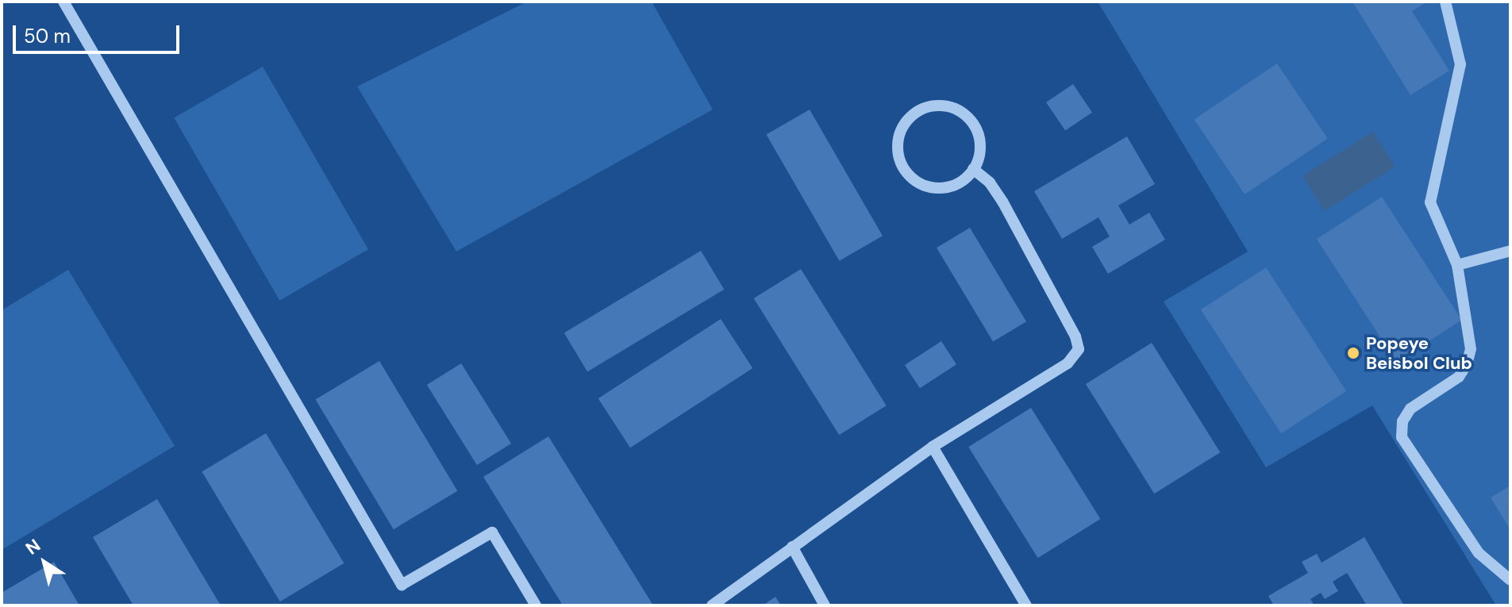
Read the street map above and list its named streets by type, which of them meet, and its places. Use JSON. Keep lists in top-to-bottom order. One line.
{"places":["Popeye Beisbol Club"],"scale_bar":"50 m","north":"top left"}
